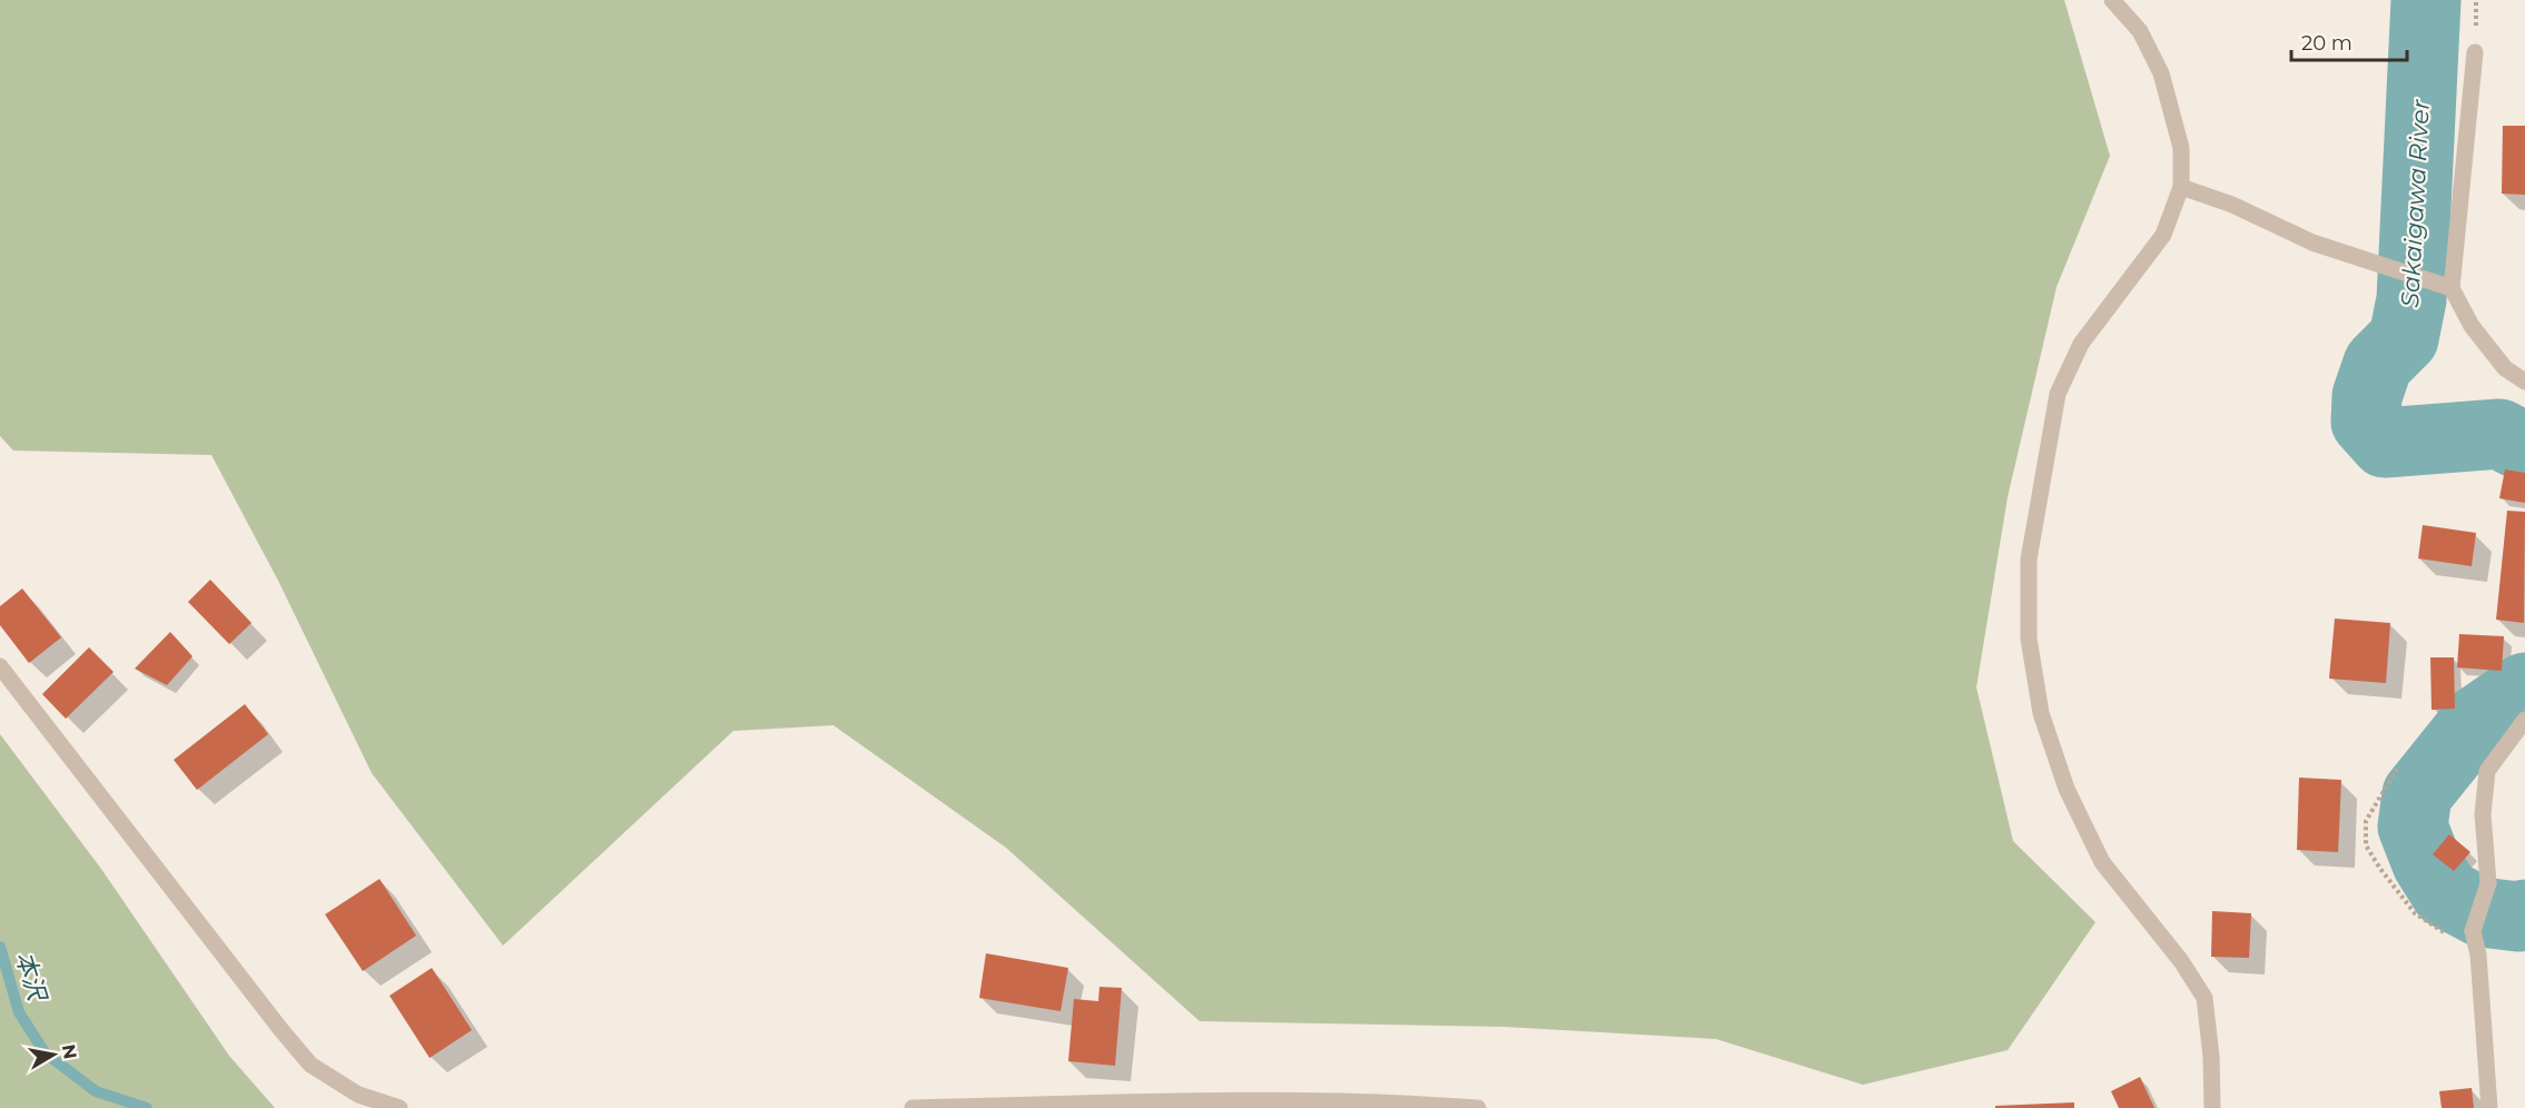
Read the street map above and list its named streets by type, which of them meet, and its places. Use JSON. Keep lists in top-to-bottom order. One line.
{"water":["Sakaigawa River","本沢"],"scale_bar":"20 m","north":"right"}
